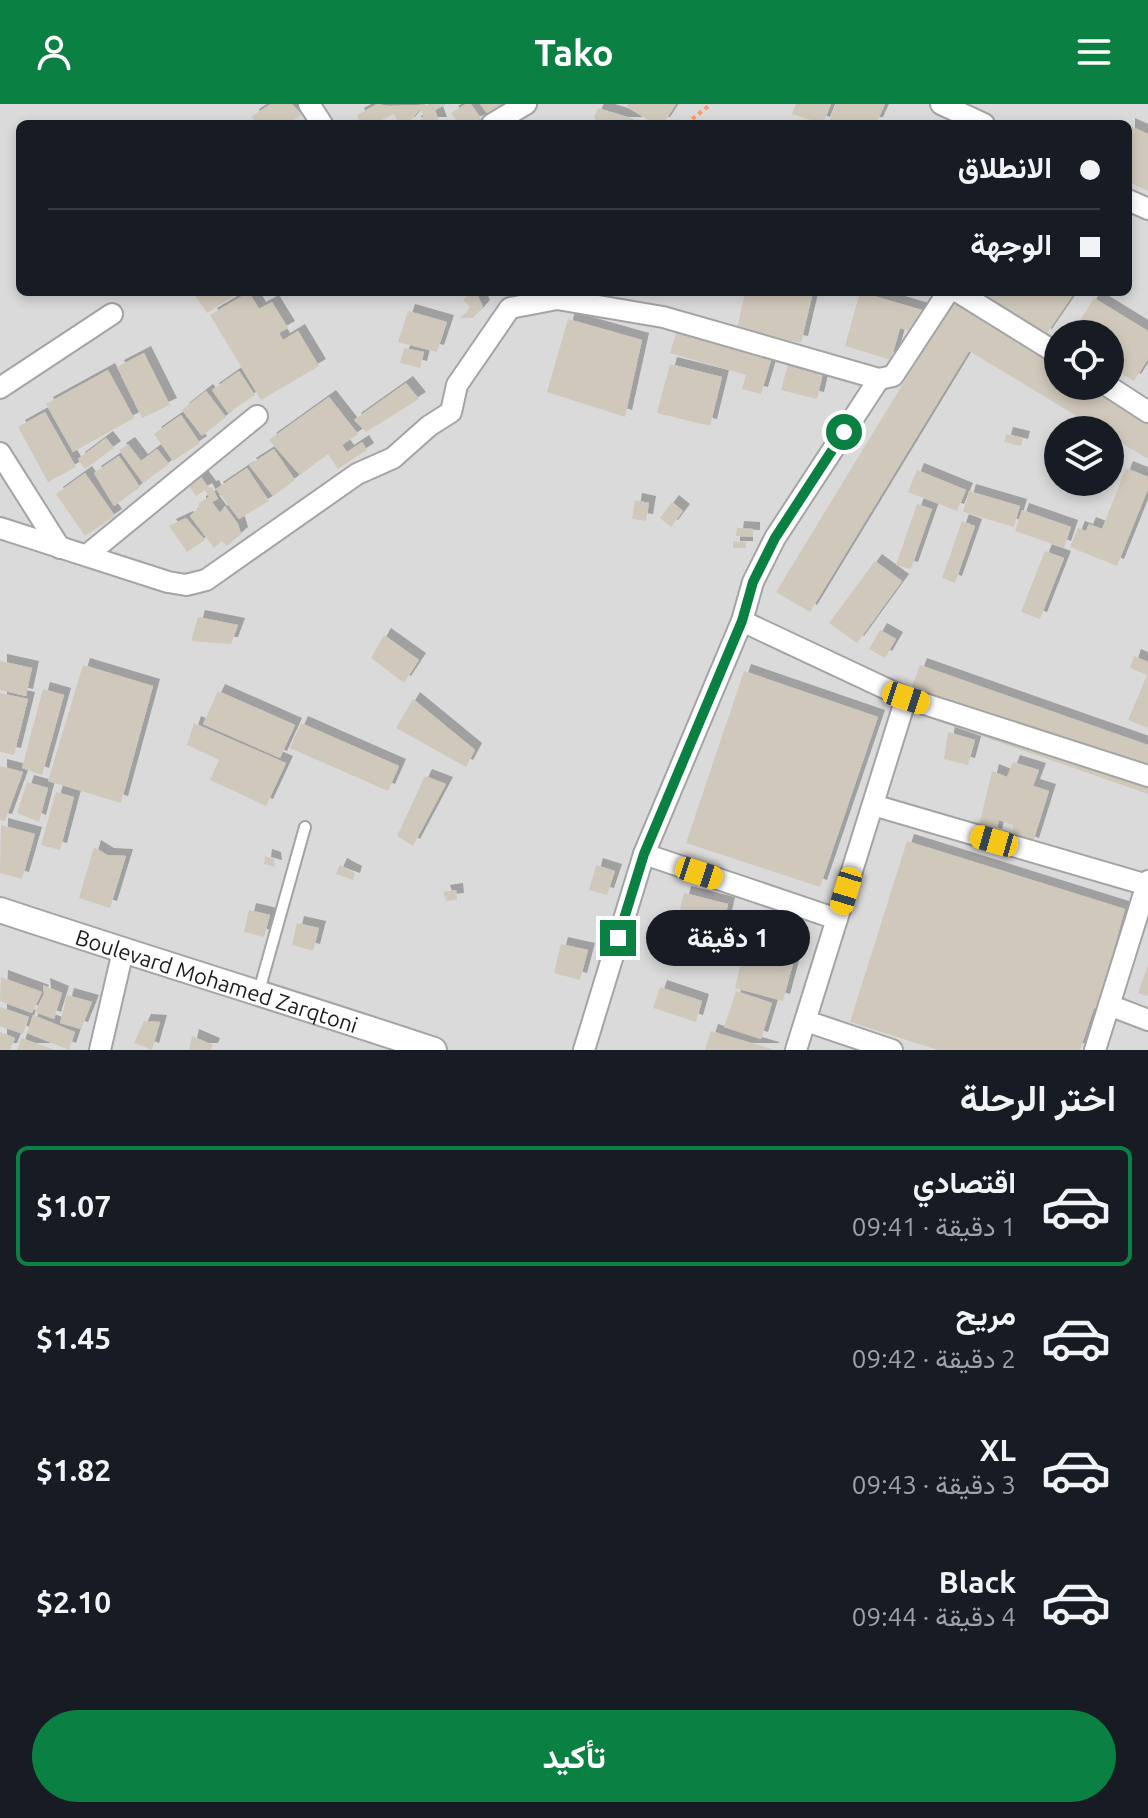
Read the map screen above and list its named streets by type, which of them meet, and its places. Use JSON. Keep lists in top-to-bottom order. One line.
{"streets":{"street":["Boulevard Mohamed Zarqtoni"]},"page":{"header":"Tako","banner":["الانطلاق","الوجهة"],"bubble":"1 دقيقة","heading":"اختر الرحلة","list":[{"name":"اقتصادي","note":"1 دقيقة · 09:41","value":"$1.07"},{"name":"مريح","note":"2 دقيقة · 09:42","value":"$1.45"},{"name":"XL","note":"3 دقيقة · 09:43","value":"$1.82"},{"name":"Black","note":"4 دقيقة · 09:44","value":"$2.10"}],"buttons":"تأكيد"}}
